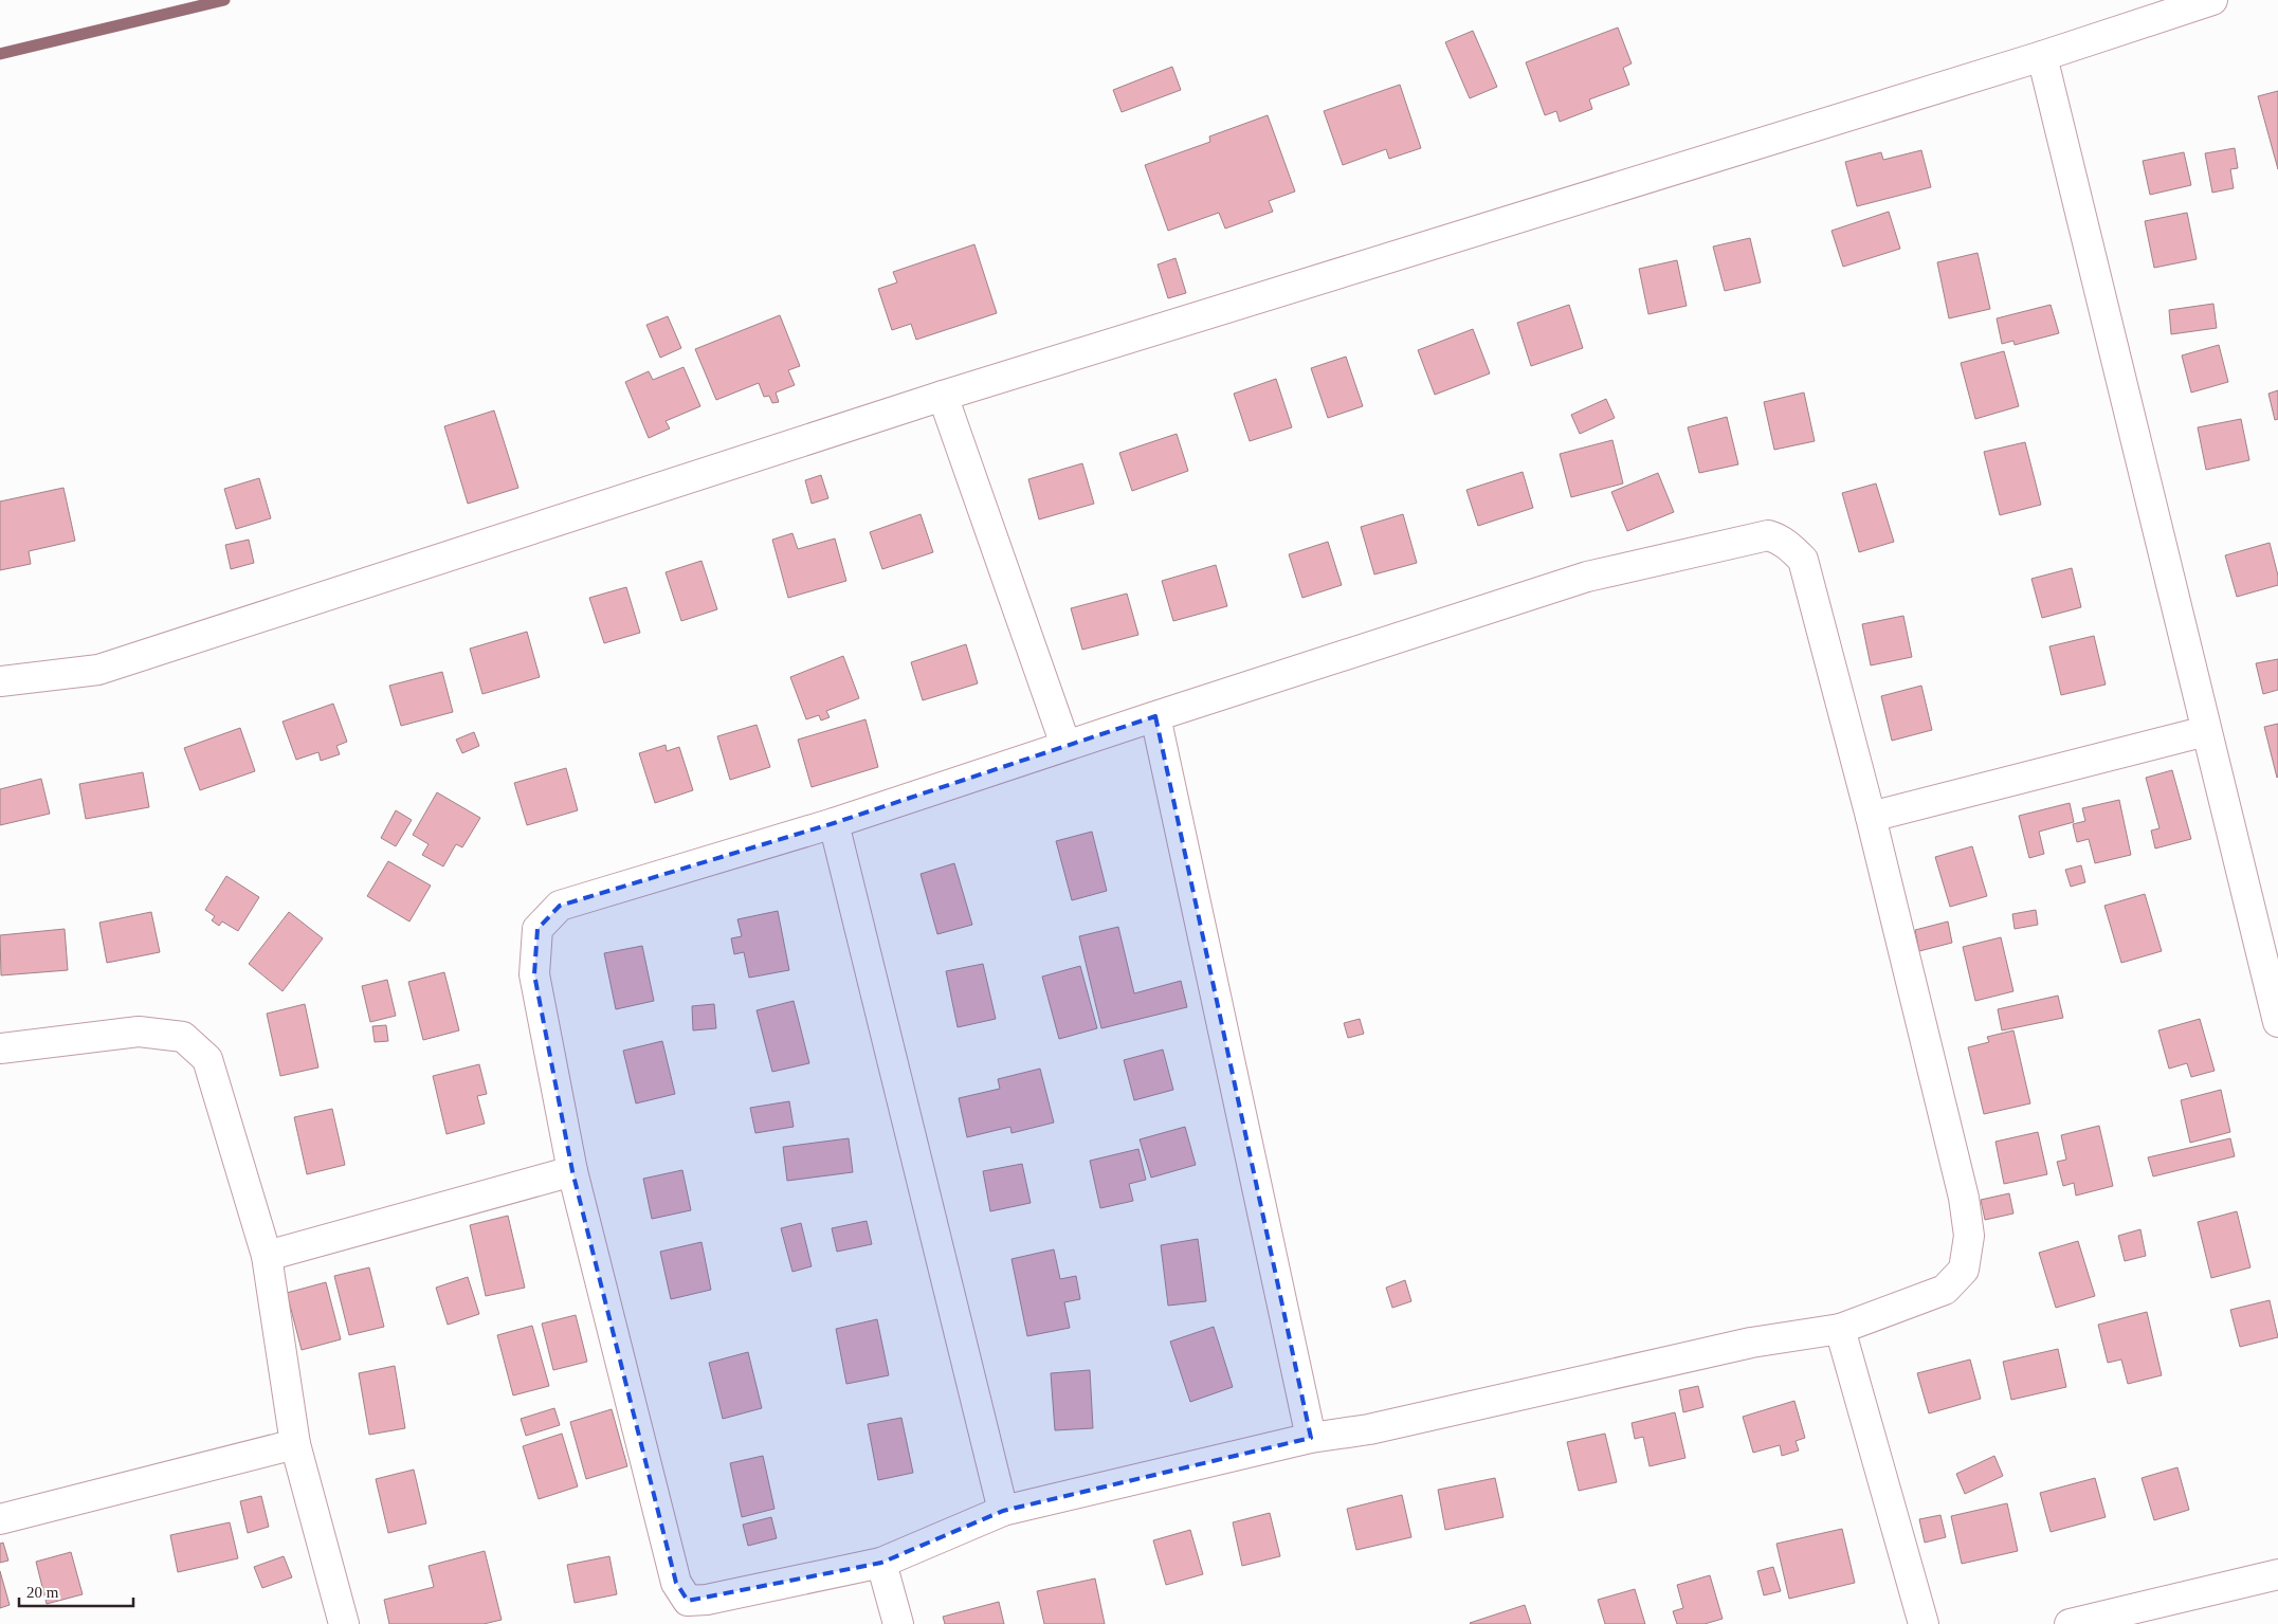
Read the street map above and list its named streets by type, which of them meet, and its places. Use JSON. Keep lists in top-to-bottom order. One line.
{"scale_bar":"20 m"}
